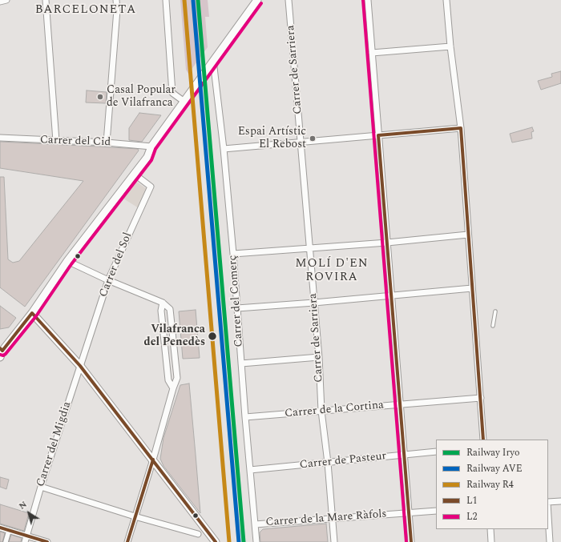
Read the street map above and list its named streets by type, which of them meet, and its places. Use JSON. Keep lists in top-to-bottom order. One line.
{"streets":{"street":["Carrer de Sarriera","Carrer del Cid","Carrer del Sol","Carrer del Comerç","Carrer de la Cortina","Carrer del Migdia","Carrer de Pasteur","Carrer de la Mare Ràfols"]},"crossings":[["Carrer de Sarriera","Carrer de la Cortina"],["Carrer de Sarriera","Carrer de Pasteur"],["Carrer de Sarriera","Carrer de la Mare Ràfols"],["Carrer del Sol","Carrer del Migdia"],["Carrer del Comerç","Carrer de la Cortina"],["Carrer del Comerç","Carrer de Pasteur"],["Carrer del Comerç","Carrer de la Mare Ràfols"]],"districts":["BARCELONETA","MOLÍ D'EN ROVIRA"],"places":["Casal Popular de Vilafranca","Espai Artístic El Rebost","Vilafranca del Penedès"],"lines":["rail line Iryo","rail line R4","transit line L2","rail line AVE","transit line L1"],"legend":["Railway Iryo","Railway AVE","Railway R4","L1","L2"],"north":"top left"}
